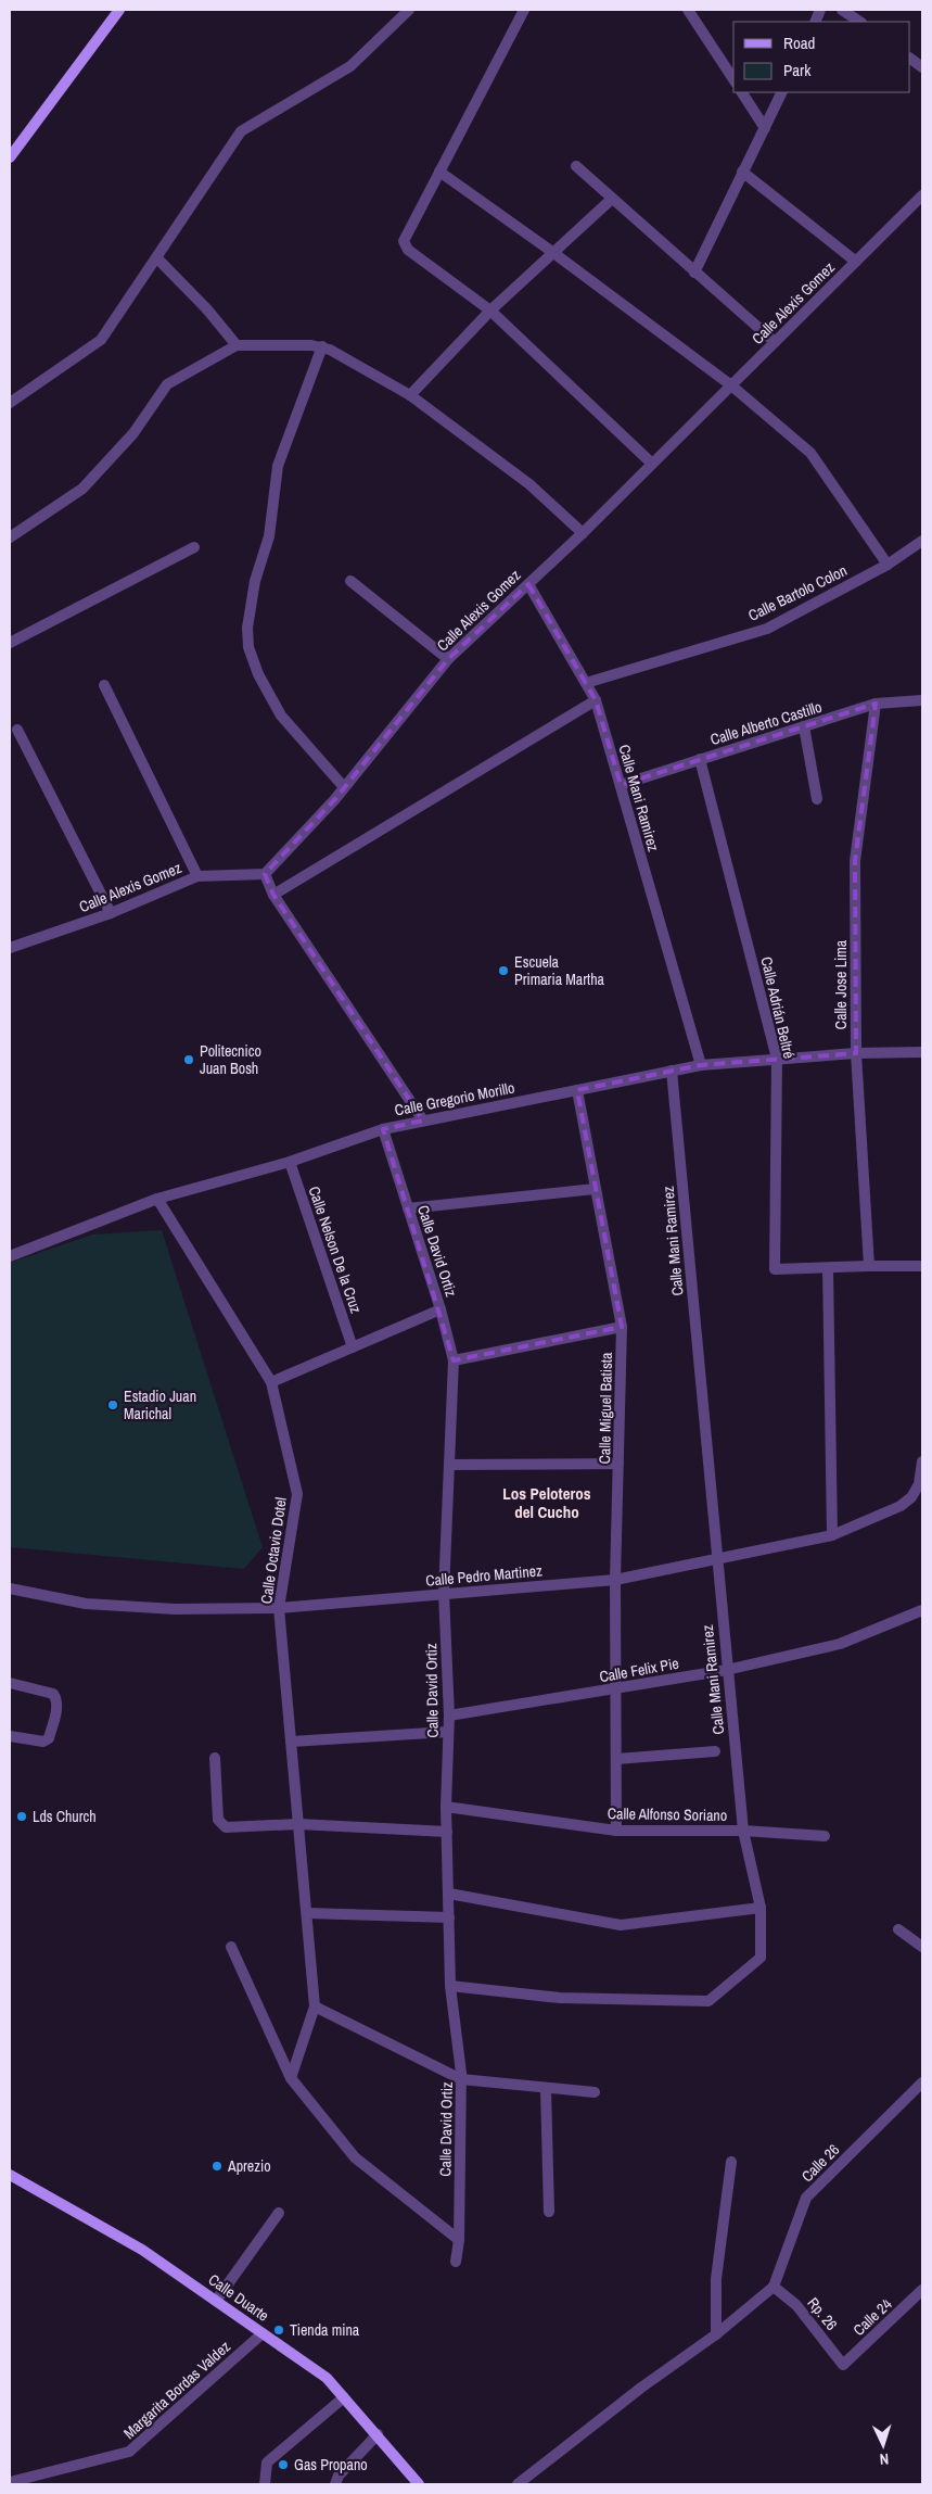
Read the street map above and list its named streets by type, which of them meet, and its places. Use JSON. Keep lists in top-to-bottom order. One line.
{"streets":{"street":["Calle Alexis Gomez","Calle Bartolo Colon","Calle Alberto Castillo","Calle Mani Ramirez","Calle Jose Lima","Calle Adrián Beltré","Calle Gregorio Morillo","Calle Nelson De la Cruz","Calle David Ortiz","Calle Miguel Batista","Calle Octavio Dotel","Calle Pedro Martinez","Calle Felix Pie","Calle Alfonso Soriano","Calle 26","Calle Duarte","Rp. 26","Calle 24","Margarita Bordas Valdez"]},"crossings":[["Calle Alexis Gomez","Calle Mani Ramirez"],["Calle Bartolo Colon","Calle Mani Ramirez"],["Calle Alberto Castillo","Calle Mani Ramirez"],["Calle Alberto Castillo","Calle Jose Lima"],["Calle Alberto Castillo","Calle Adrián Beltré"],["Calle Mani Ramirez","Calle Gregorio Morillo"],["Calle Mani Ramirez","Calle David Ortiz"],["Calle Mani Ramirez","Calle Pedro Martinez"],["Calle Mani Ramirez","Calle Felix Pie"],["Calle Mani Ramirez","Calle Alfonso Soriano"],["Calle Jose Lima","Calle Gregorio Morillo"],["Calle Adrián Beltré","Calle Gregorio Morillo"],["Calle Gregorio Morillo","Calle Nelson De la Cruz"],["Calle Gregorio Morillo","Calle David Ortiz"],["Calle Gregorio Morillo","Calle Miguel Batista"],["Calle Gregorio Morillo","Calle Octavio Dotel"],["Calle David Ortiz","Calle Pedro Martinez"],["Calle David Ortiz","Calle Felix Pie"],["Calle David Ortiz","Calle Alfonso Soriano"],["Calle Miguel Batista","Calle Pedro Martinez"],["Calle Miguel Batista","Calle Felix Pie"],["Calle Miguel Batista","Calle Alfonso Soriano"],["Calle Octavio Dotel","Calle Pedro Martinez"],["Calle 26","Rp. 26"],["Calle Duarte","Margarita Bordas Valdez"],["Rp. 26","Calle 24"]],"districts":["Los Peloteros del Cucho"],"places":["Escuela Primaria Martha","Politecnico Juan Bosh","Estadio Juan Marichal","Lds Church","Aprezio","Tienda mina","Gas Propano"],"legend":["Road","Park"],"north":"bottom"}
